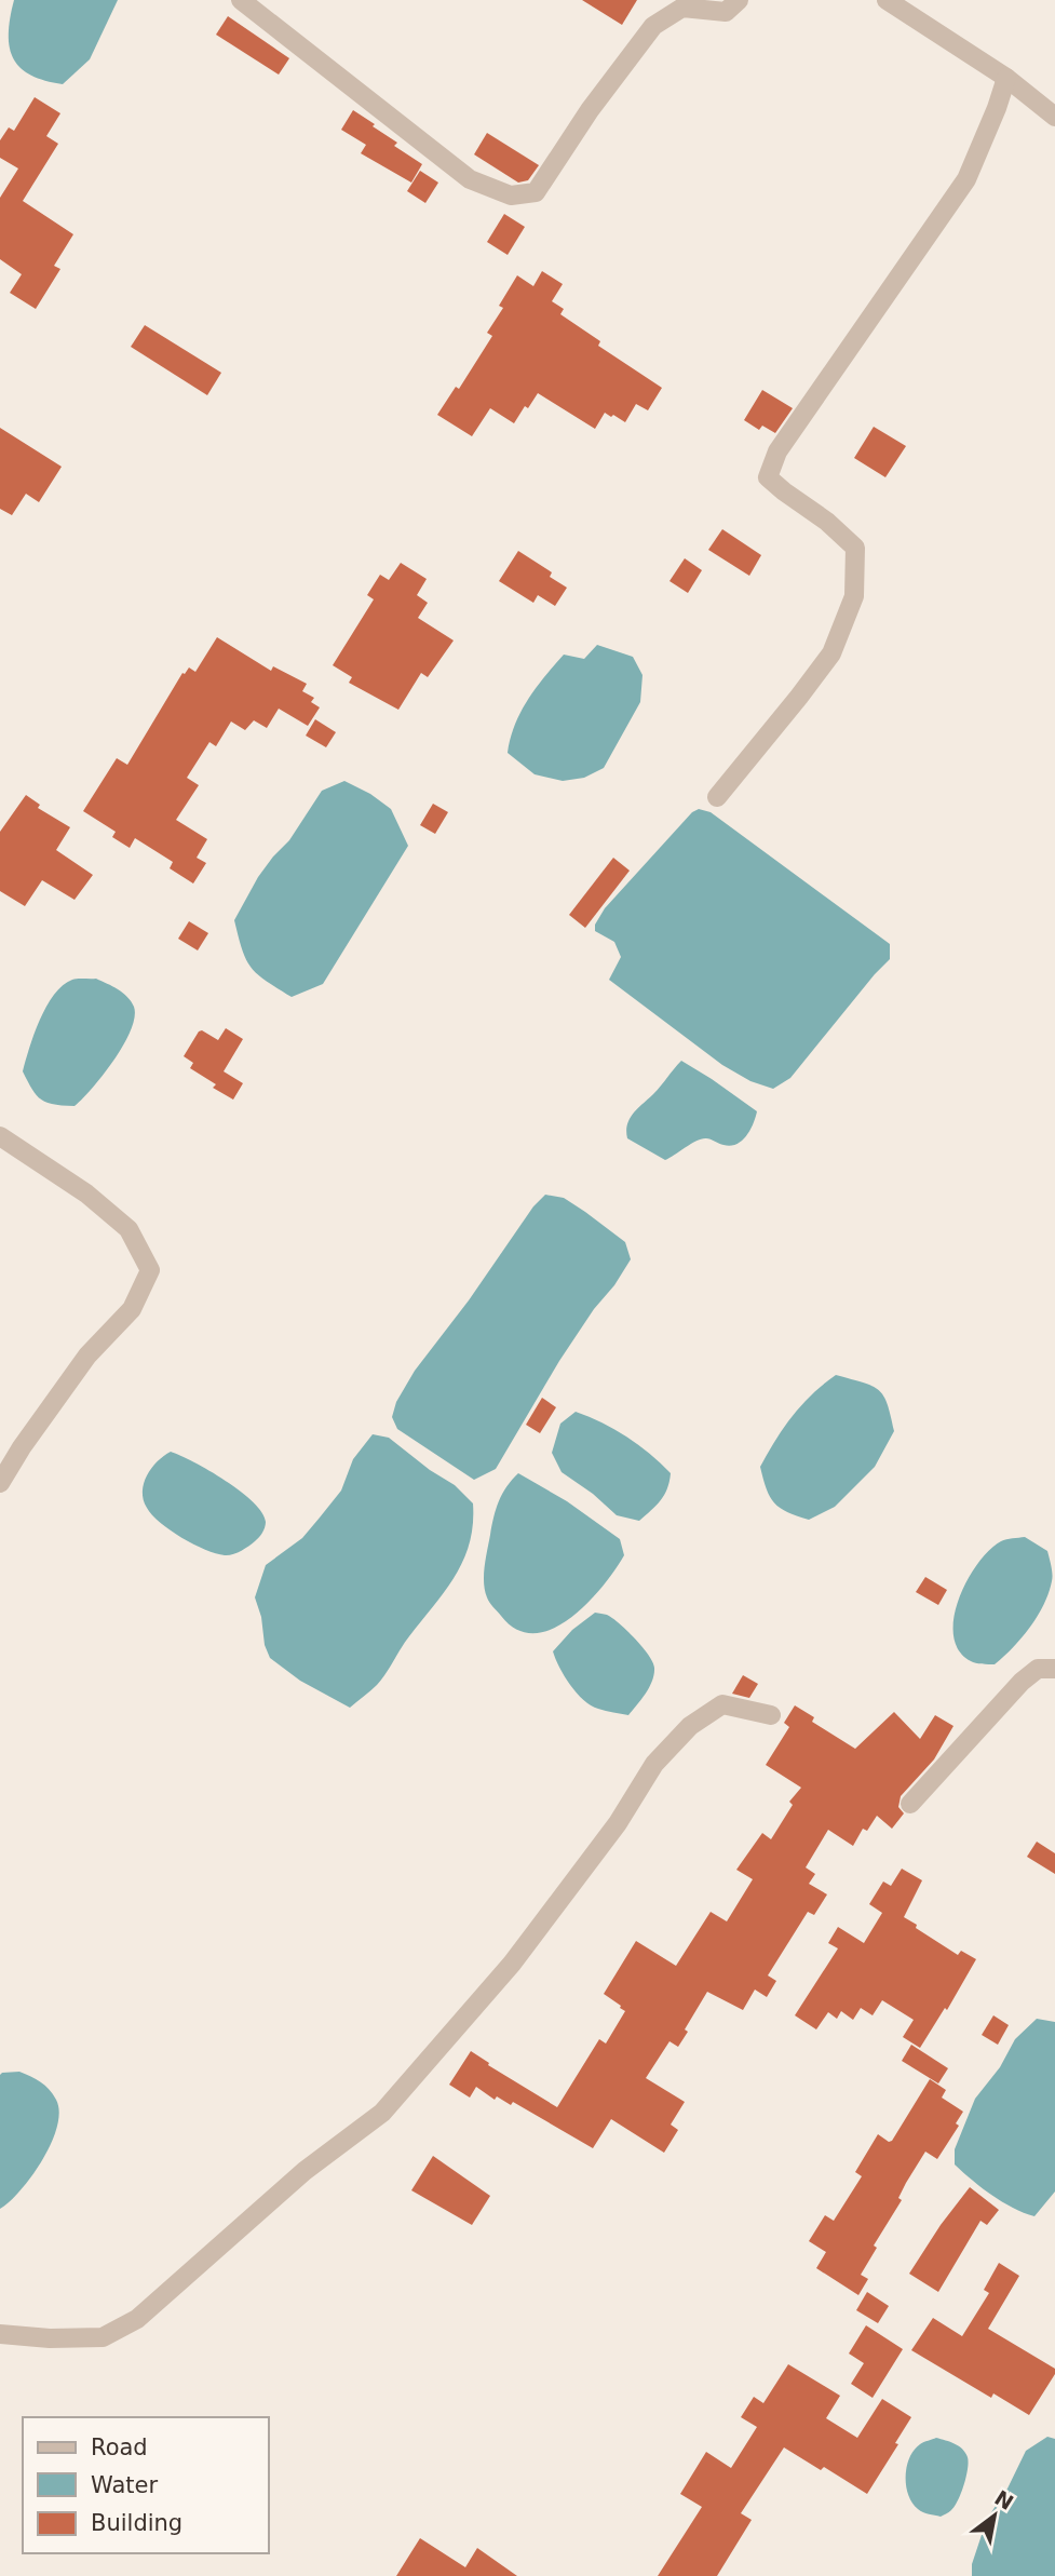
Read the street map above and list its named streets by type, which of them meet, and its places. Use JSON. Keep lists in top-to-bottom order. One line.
{"legend":["Road","Water","Building"],"north":"top right"}
